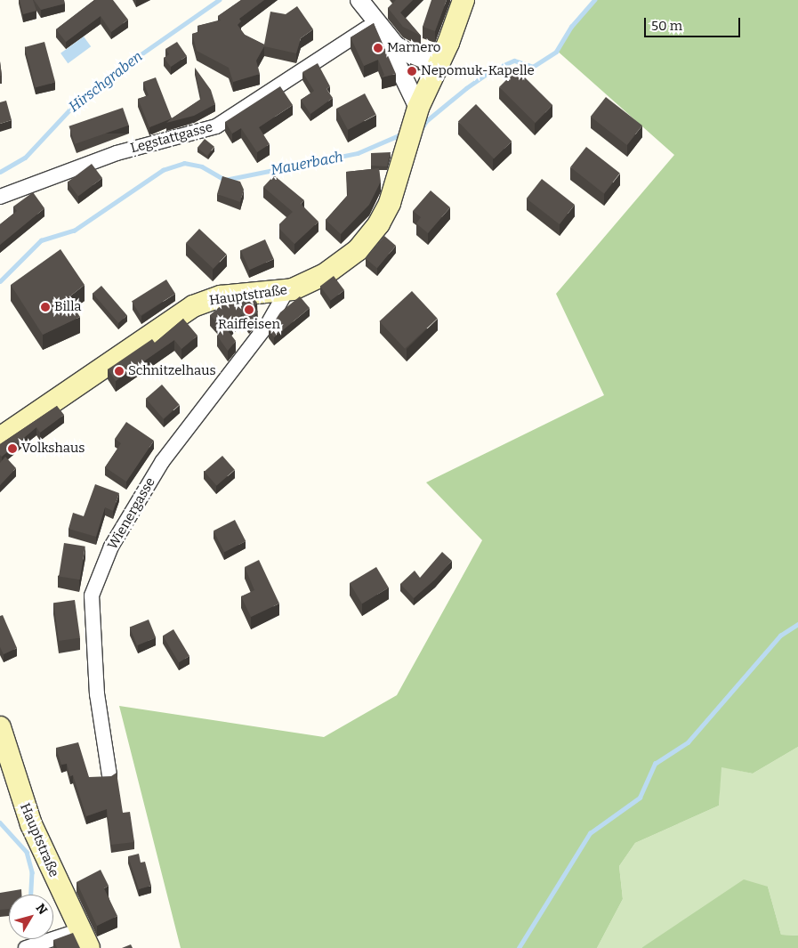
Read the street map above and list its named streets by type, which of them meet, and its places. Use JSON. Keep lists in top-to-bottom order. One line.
{"streets":{"main road":["Hauptstraße"],"street":["Legstattgasse","Wienergasse"]},"crossings":[["Hauptstraße","Wienergasse"]],"water":["Hirschgraben","Mauerbach"],"places":["Marnero","Nepomuk-Kapelle","Billa","Raiffeisen","Schnitzelhaus","Volkshaus"],"scale_bar":"50 m","north":"top right"}
